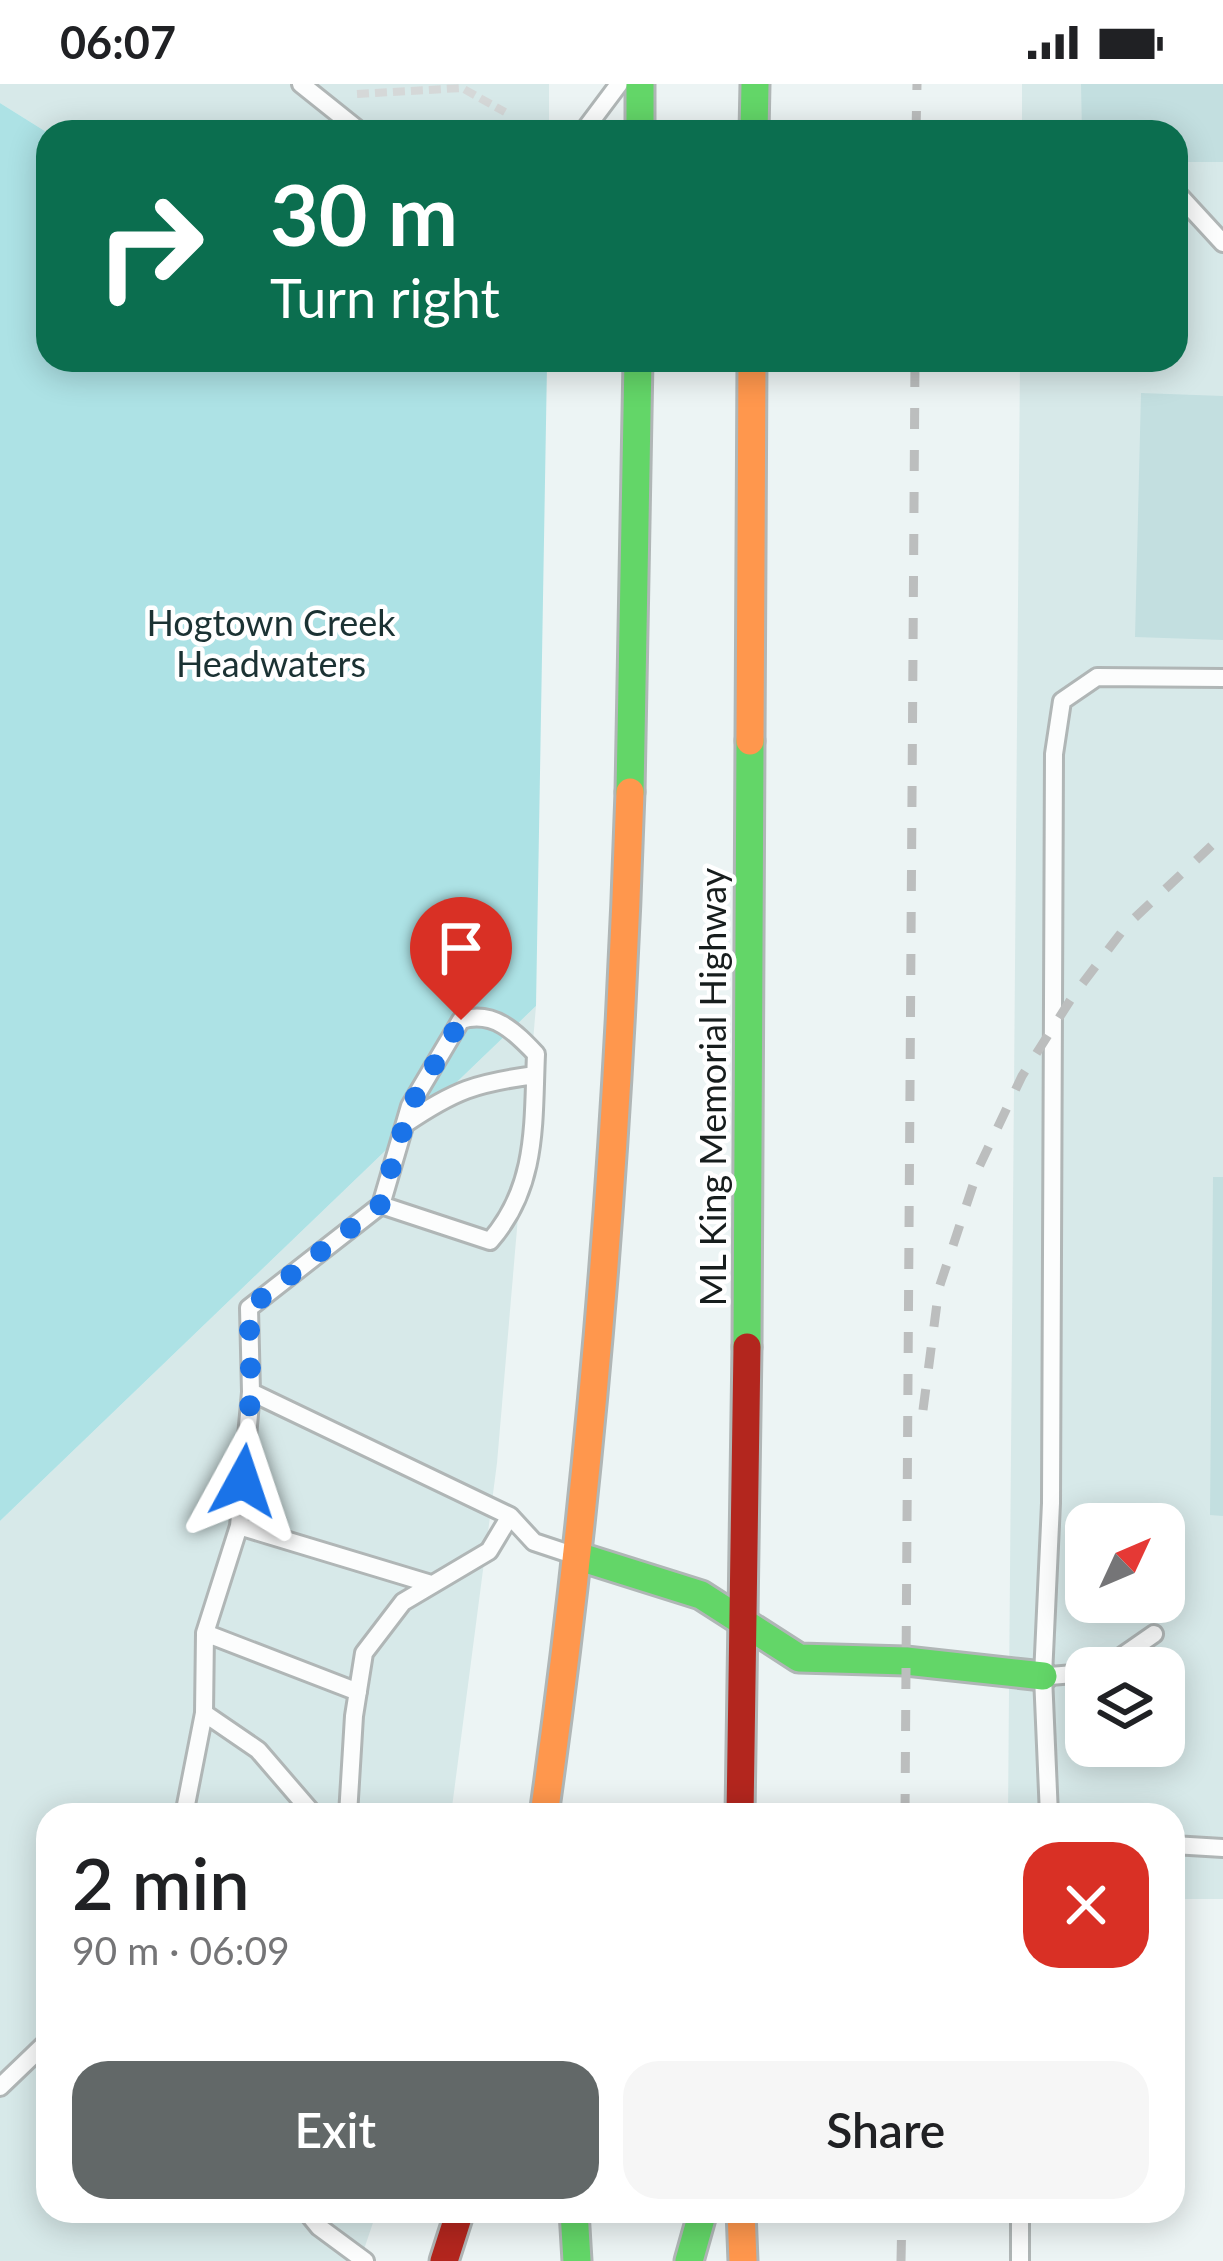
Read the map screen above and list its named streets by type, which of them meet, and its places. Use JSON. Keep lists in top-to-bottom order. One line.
{"streets":{"main road":["ML King Memorial Highway"]},"parks":["Hogtown Creek Headwaters"],"north":"top right","page":{"status":"06:07","turn":["30 m","Turn right"],"heading":["2 min","90 m · 06:09"],"buttons":["Exit","Share"]}}
